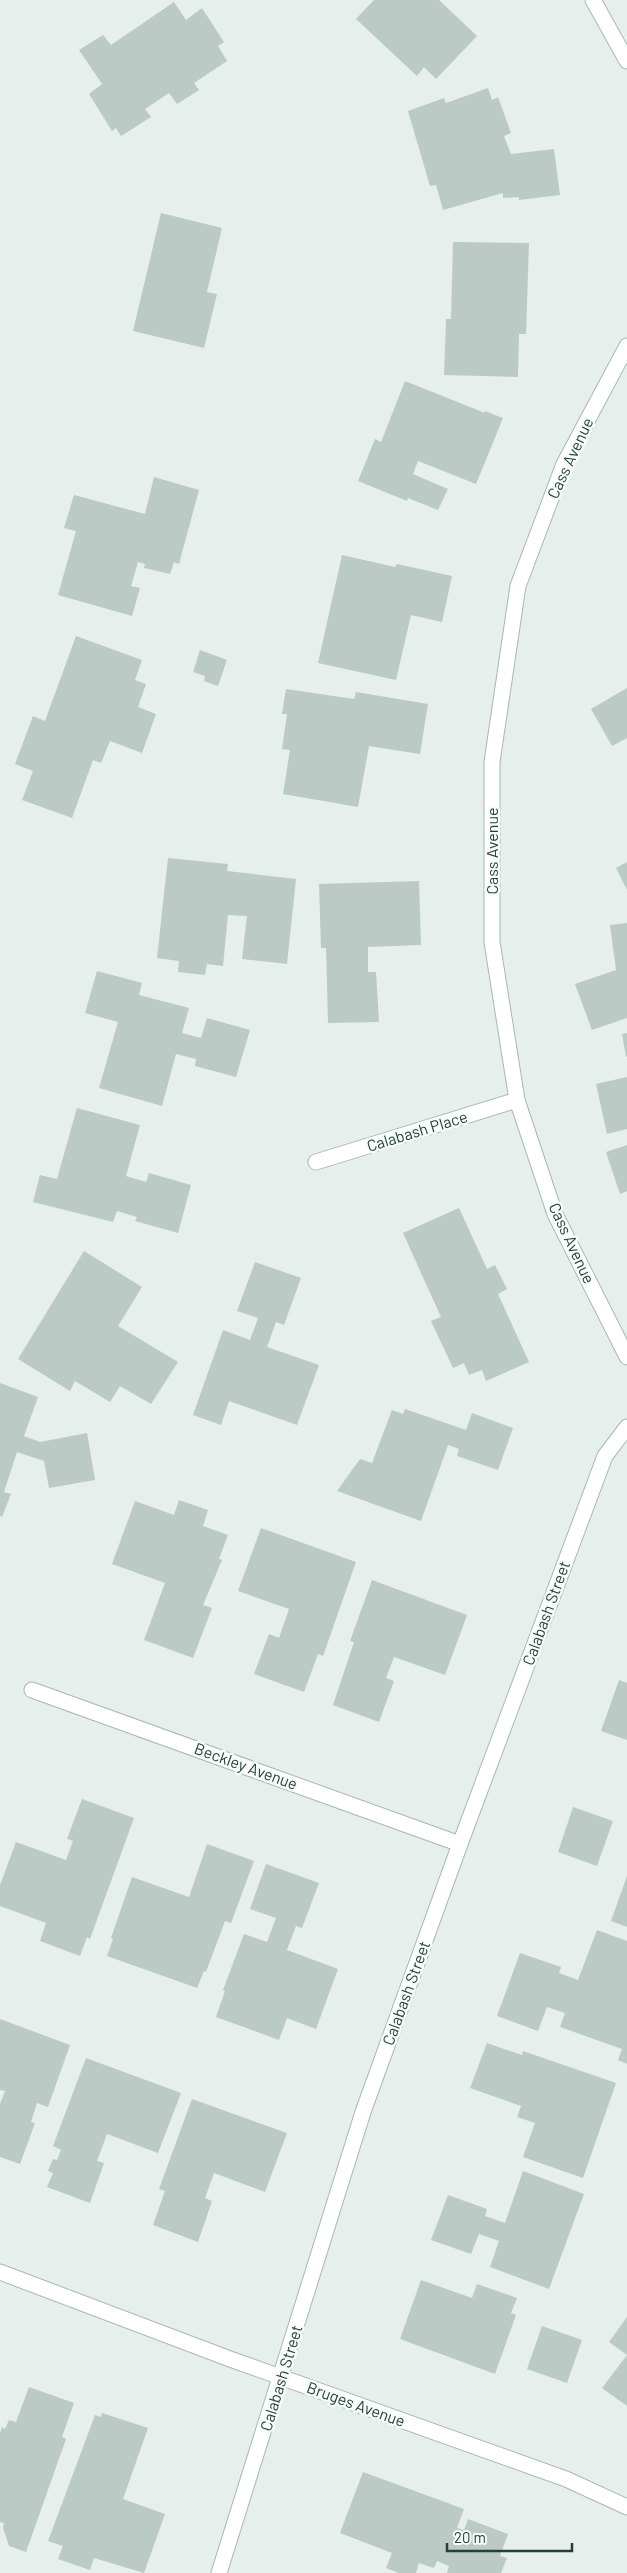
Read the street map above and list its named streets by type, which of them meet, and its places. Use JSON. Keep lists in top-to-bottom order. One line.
{"streets":{"street":["Cass Avenue","Calabash Place","Calabash Street","Beckley Avenue","Bruges Avenue"]},"crossings":[["Cass Avenue","Calabash Place"],["Calabash Street","Beckley Avenue"],["Calabash Street","Bruges Avenue"]],"scale_bar":"20 m"}
